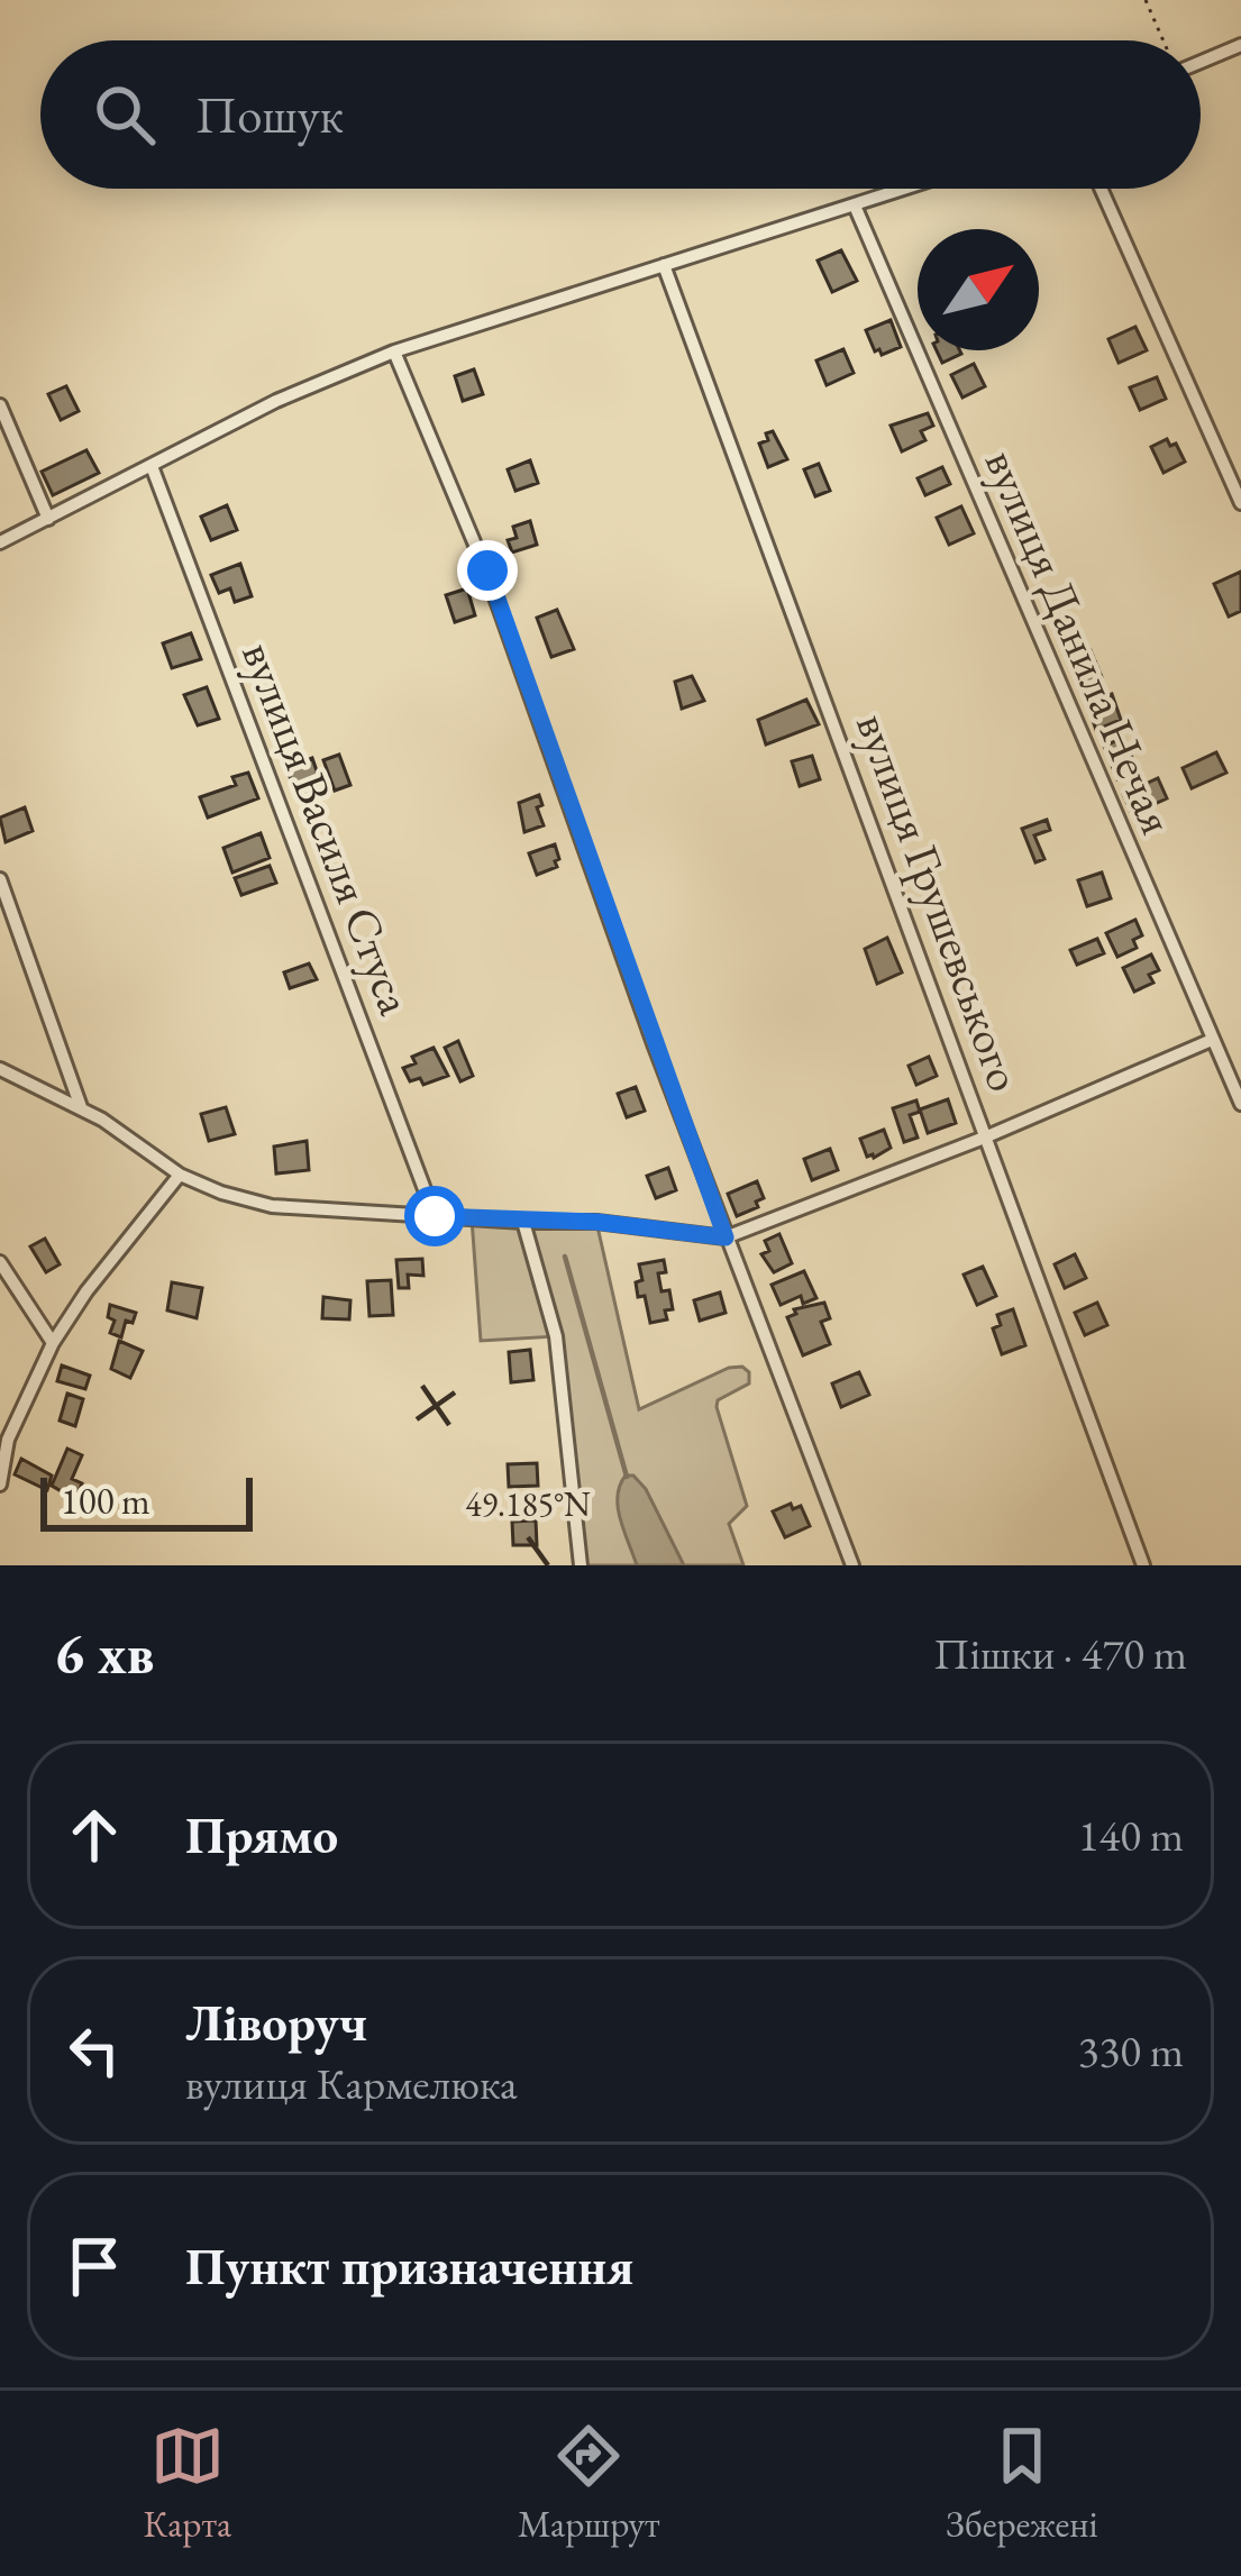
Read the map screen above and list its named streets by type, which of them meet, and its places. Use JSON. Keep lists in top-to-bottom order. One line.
{"streets":{"street":["вулиця Данила Нечая","вулиця Василя Стуса","вулиця Грушевського"]},"scale_bar":"100 m","north":"top right","page":{"search":"Пошук","scale":"100 m","heading":["6 хв","Пішки · 470 m"],"list":[["Прямо","140 m"],["Ліворуч","вулиця Кармелюка","330 m"],"Пункт призначення"],"nav":["Карта","Маршрут","Збережені"]},"coordinates":["49.185°N"]}
